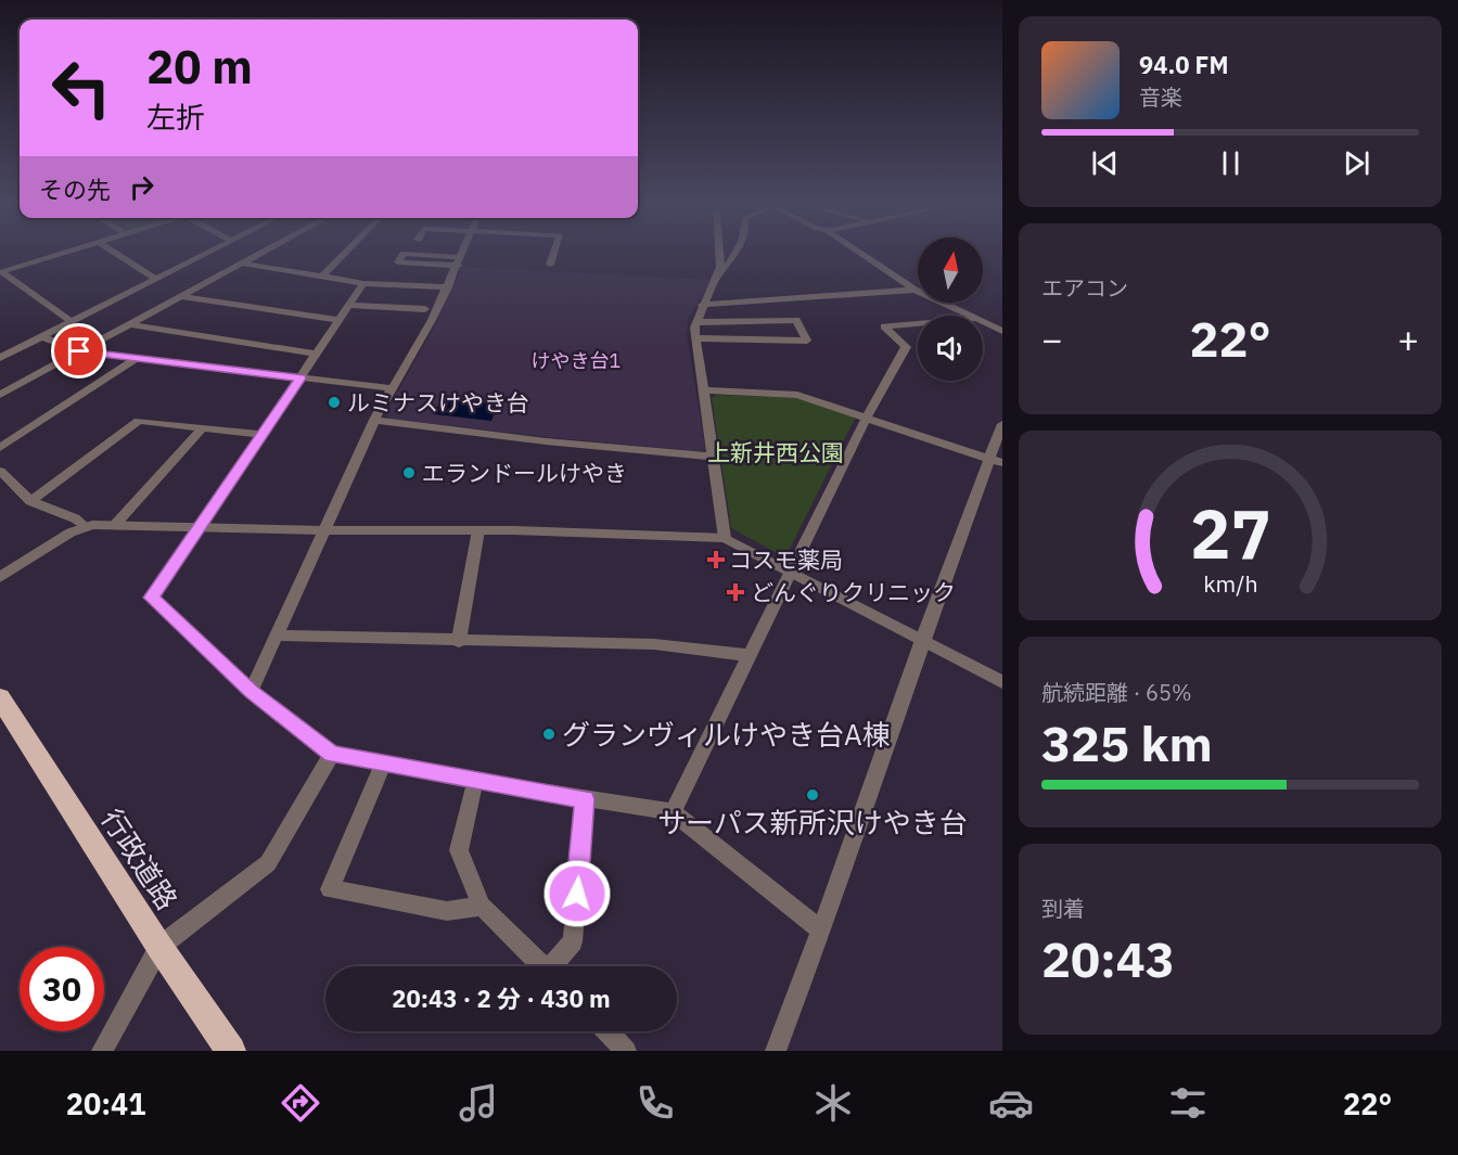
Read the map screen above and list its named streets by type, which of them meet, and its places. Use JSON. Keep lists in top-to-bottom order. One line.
{"streets":{"highway":["行政道路"]},"districts":["けやき台1"],"parks":["上新井西公園"],"places":{"other":["ルミナスけやき台","エランドールけやき","グランヴィルけやき台A棟","サーパス新所沢けやき台"],"health":["コスモ薬局","どんぐりクリニック"]},"north":"top","page":{"turn":["20 m","左折"],"song":["94.0 FM","音楽"],"then":"その先","tile":["エアコン",["航続距離 · 65%","325 km"],["到着","20:43"]],"heat":["−","22°","+"],"limit":"30","trip":"20:43 · 2 分 · 430 m","tabs":["20:41","22°"],"gauge":["27","km/h"]}}
